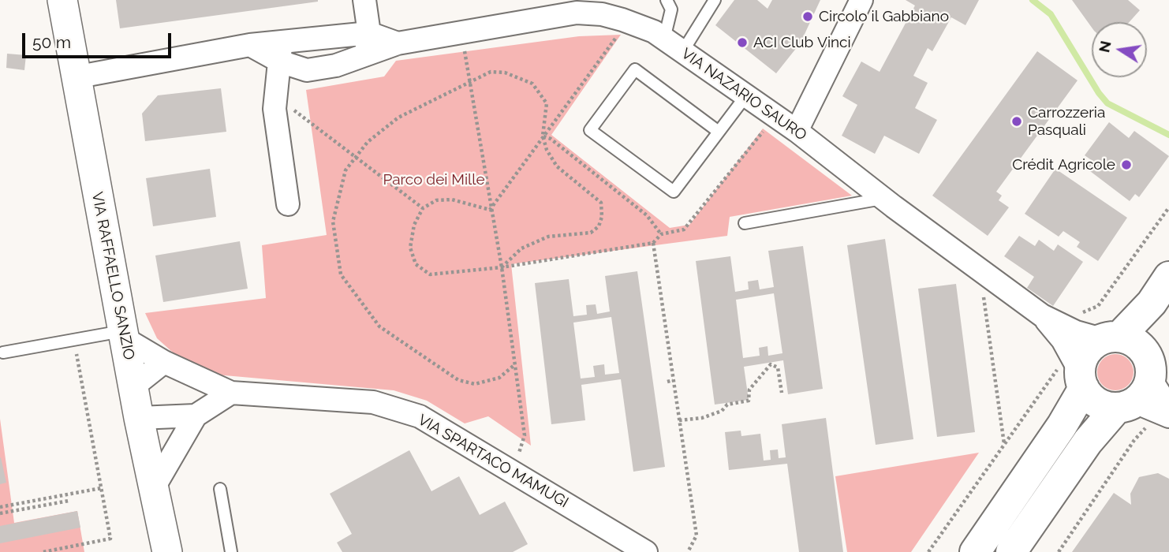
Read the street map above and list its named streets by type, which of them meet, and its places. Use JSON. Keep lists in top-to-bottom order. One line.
{"streets":{"street":["VIA NAZARIO SAURO","VIA RAFFAELLO SANZIO","VIA SPARTACO MAMUGI"]},"crossings":[["VIA NAZARIO SAURO","VIA RAFFAELLO SANZIO"]],"parks":["Parco dei Mille"],"places":["Circolo il Gabbiano","ACI Club Vinci","Carrozzeria Pasquali","Crédit Agricole"],"scale_bar":"50 m","north":"left"}
